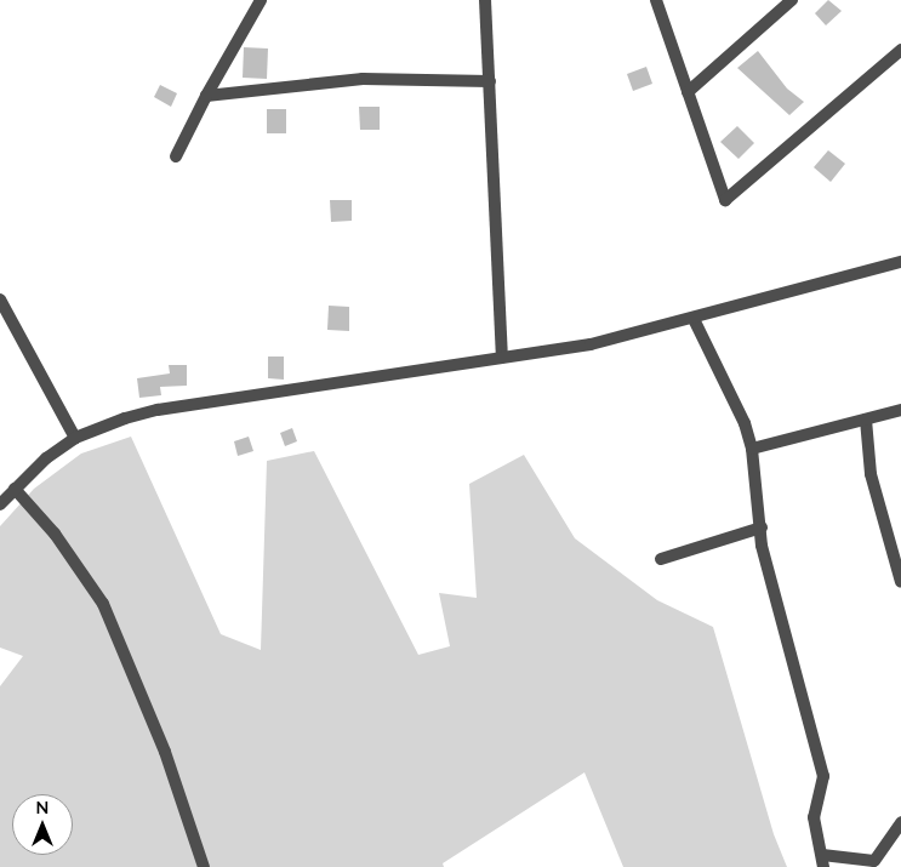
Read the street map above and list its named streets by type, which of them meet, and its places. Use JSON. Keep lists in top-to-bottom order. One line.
{"north":"top"}
